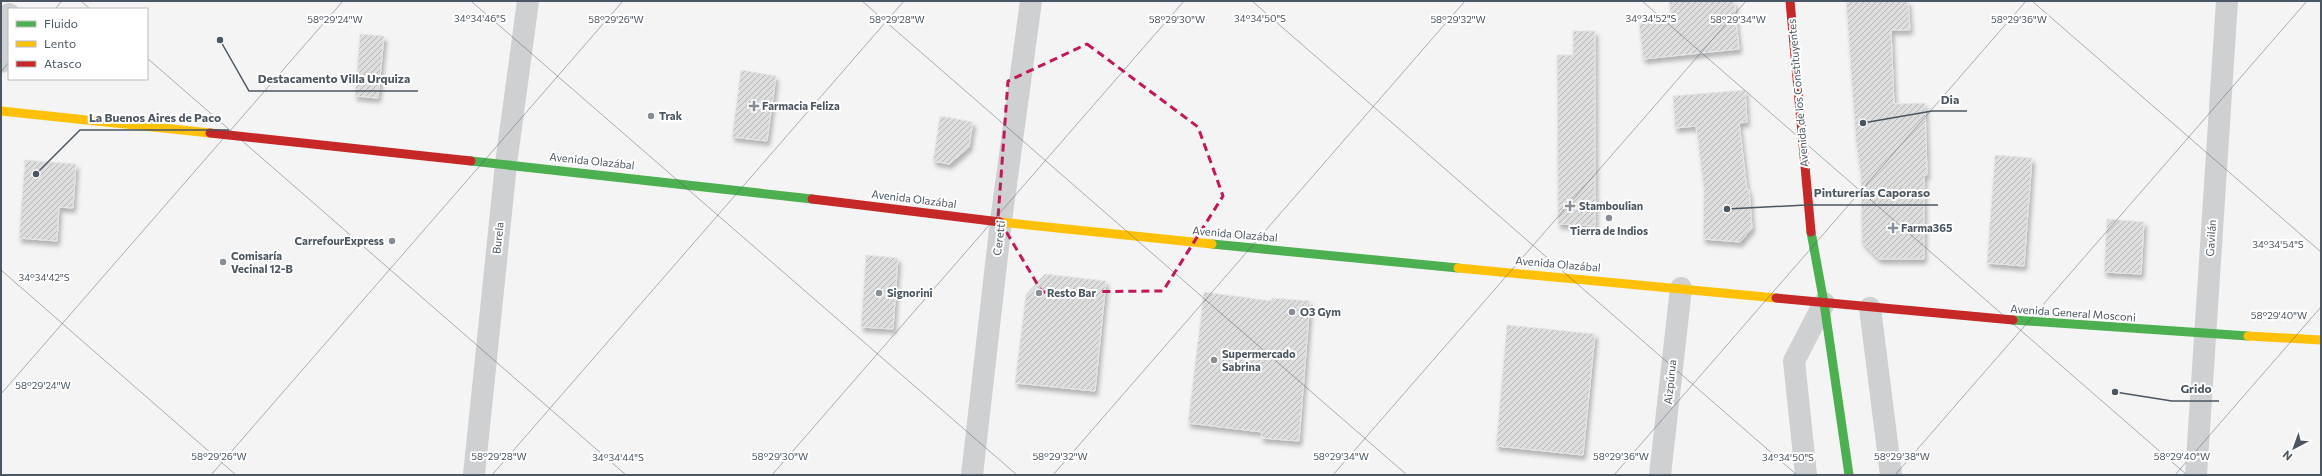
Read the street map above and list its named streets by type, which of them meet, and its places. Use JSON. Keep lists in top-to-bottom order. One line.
{"streets":{"main road":["Avenida de los Constituyentes","Avenida Olazábal","Avenida General Mosconi"],"street":["Burela","Ceretti","Gavilán","Aizpúrua"]},"crossings":[["Avenida de los Constituyentes","Avenida Olazábal"],["Avenida de los Constituyentes","Avenida General Mosconi"],["Avenida Olazábal","Burela"],["Avenida Olazábal","Ceretti"],["Avenida Olazábal","Avenida General Mosconi"],["Avenida Olazábal","Aizpúrua"],["Gavilán","Avenida General Mosconi"]],"places":{"other":["Destacamento Villa Urquiza","Trak","Dia","La Buenos Aires de Paco","Pinturerías Caporaso","Tierra de Indios","CarrefourExpress","Comisaría Vecinal 12-B","Signorini","Resto Bar","O3 Gym","Supermercado Sabrina","Grido"],"health":["Farmacia Feliza","Stamboulian","Farma365"]},"legend":["Fluido","Lento","Atasco"],"north":"bottom left","coordinates":["34°34'50\"S","34°34'46\"S","34°34'52\"S","58°29'24\"W","58°29'26\"W","58°29'28\"W","58°29'30\"W","58°29'32\"W","58°29'34\"W","58°29'36\"W","34°34'54\"S","34°34'42\"S","58°29'40\"W","58°29'38\"W","34°34'44\"S"]}
